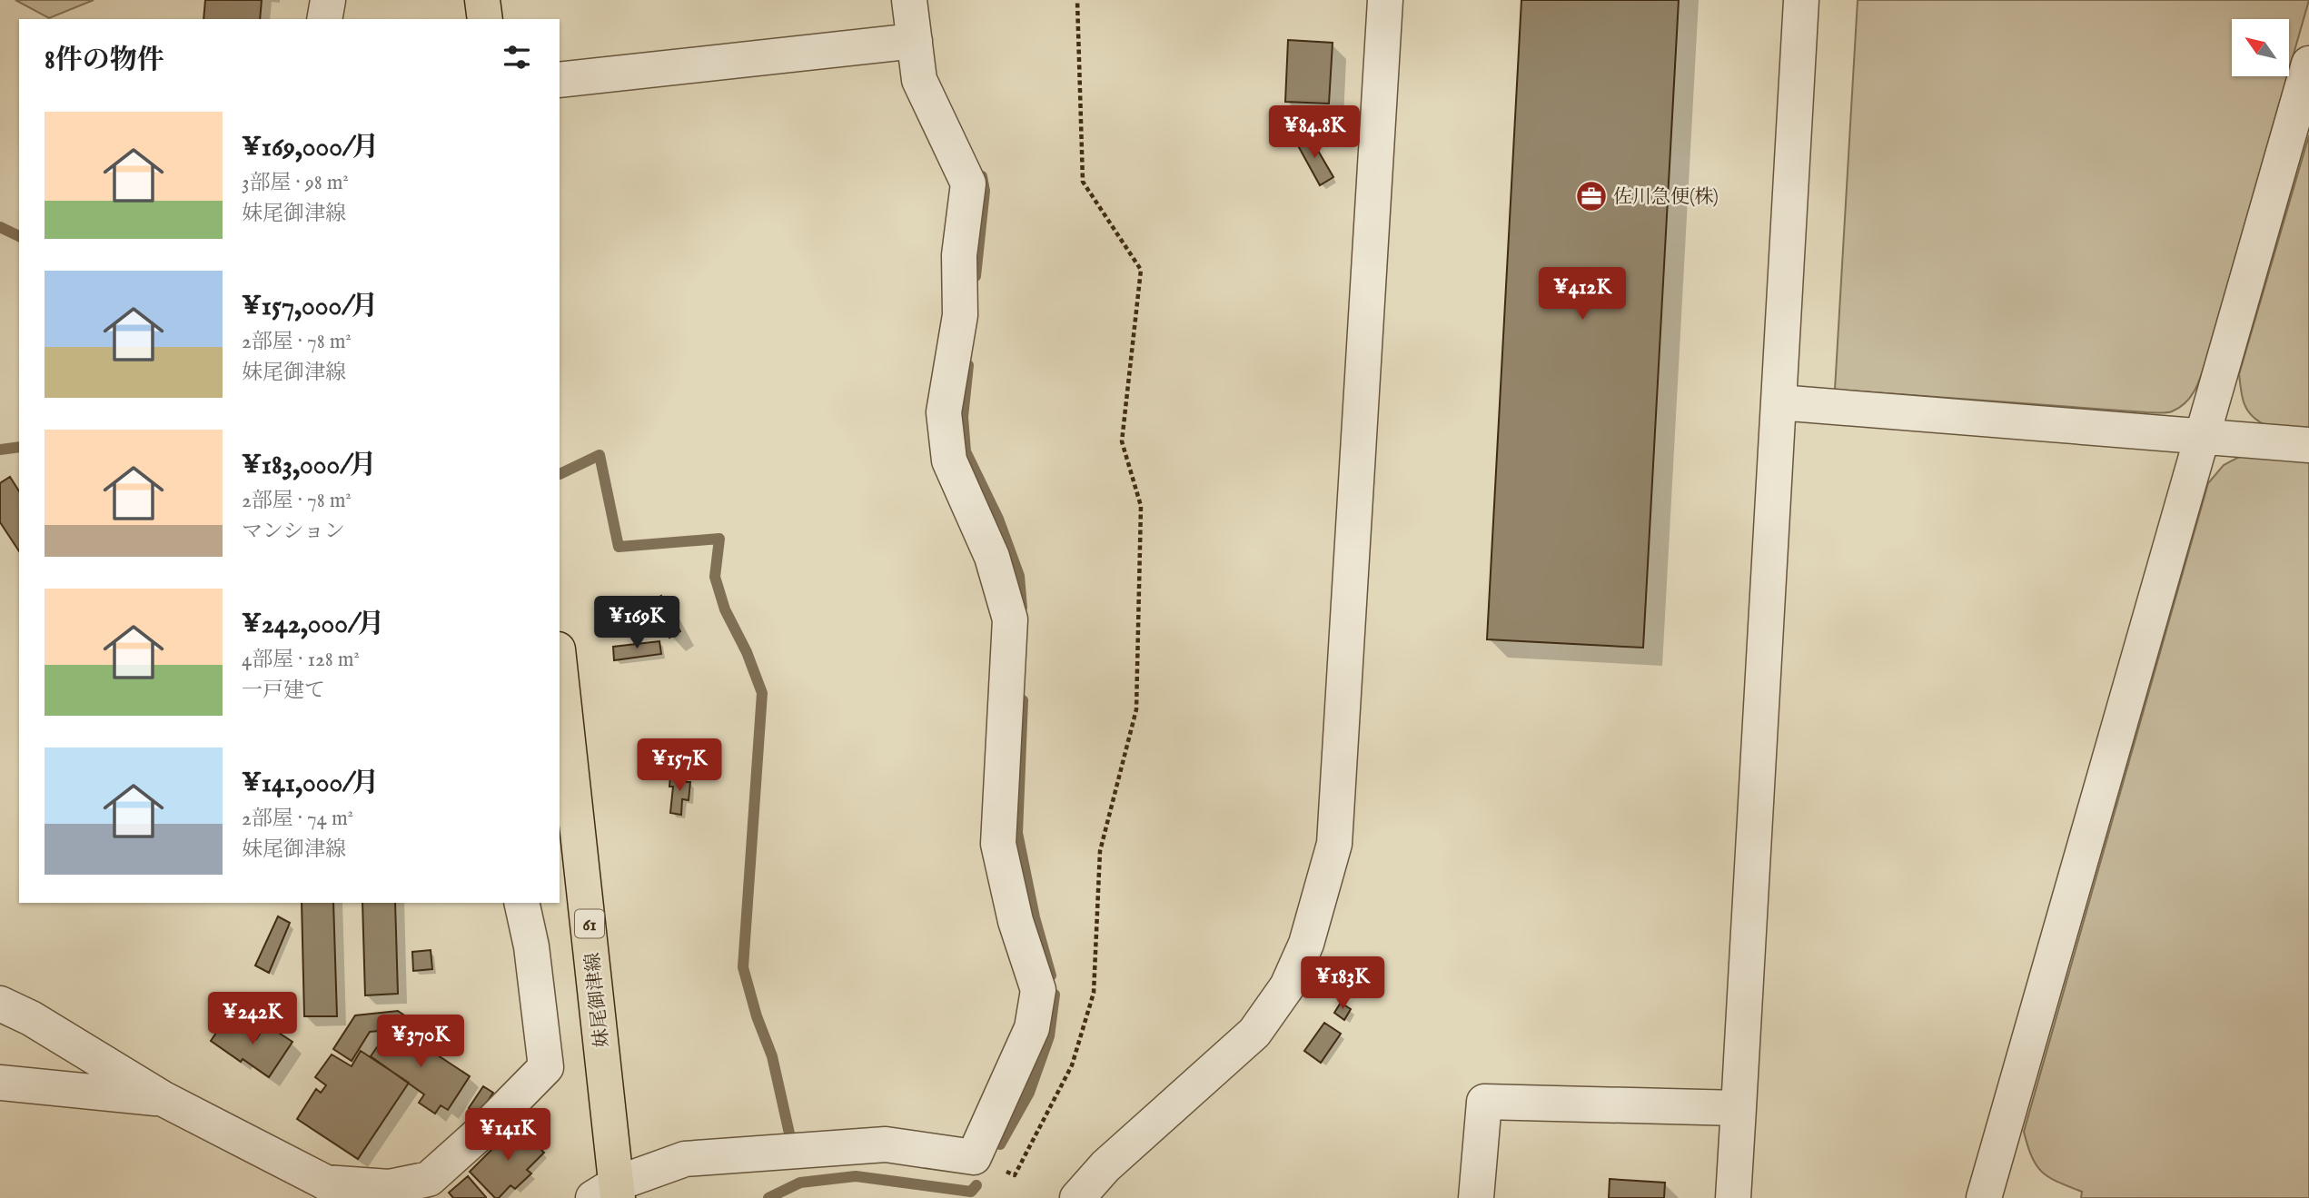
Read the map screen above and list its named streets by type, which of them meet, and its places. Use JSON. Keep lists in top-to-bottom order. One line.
{"streets":{"main road":["61","妹尾御津線"]},"places":{"office":["佐川急便(株)"]},"north":"top left","page":{"heading":"8件の物件","list":[{"name":"¥169,000/月","note":"3部屋 · 98 m² · 妹尾御津線"},{"name":"¥157,000/月","note":"2部屋 · 78 m² · 妹尾御津線"},{"name":"¥183,000/月","note":"2部屋 · 78 m² · マンション"},{"name":"¥242,000/月","note":"4部屋 · 128 m² · 一戸建て"},{"name":"¥141,000/月","note":"2部屋 · 74 m² · 妹尾御津線"}],"price":["¥84.8K","¥412K","¥169K","¥157K","¥183K","¥242K","¥370K","¥141K"]}}
